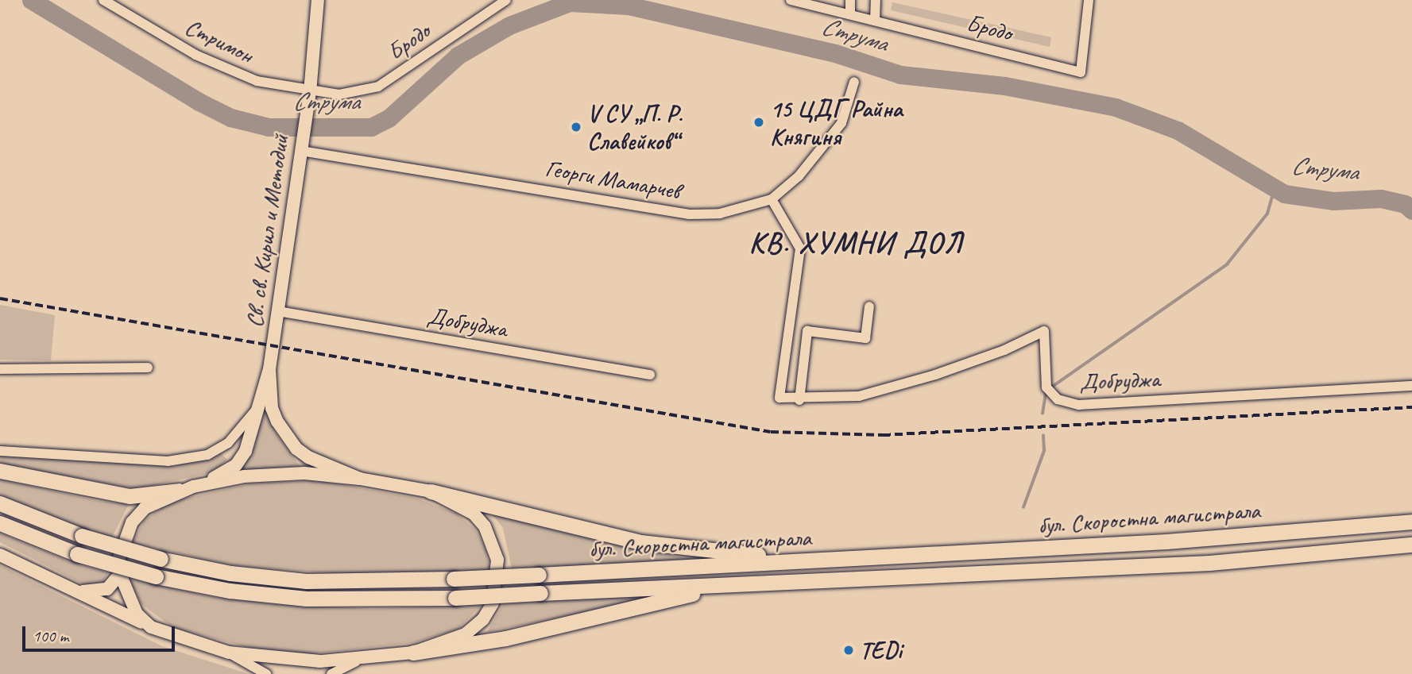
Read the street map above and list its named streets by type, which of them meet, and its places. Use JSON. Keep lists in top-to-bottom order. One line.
{"streets":{"highway":["бул. Скоростна магистрала"],"main road":["Св. св. Кирил и Методий"],"street":["Бродо","Стримон","Георги Мамарчев","Добруджа"]},"crossings":[["Бродо","Стримон"],["Стримон","Св. св. Кирил и Методий"],["Георги Мамарчев","Св. св. Кирил и Методий"],["Св. св. Кирил и Методий","Добруджа"]],"districts":["КВ. ХУМНИ ДОЛ"],"water":["Струма"],"places":["15 ЦДГ Райна Княгиня","V СУ „П. Р. Славейков“","TEDi"],"scale_bar":"100 m"}
